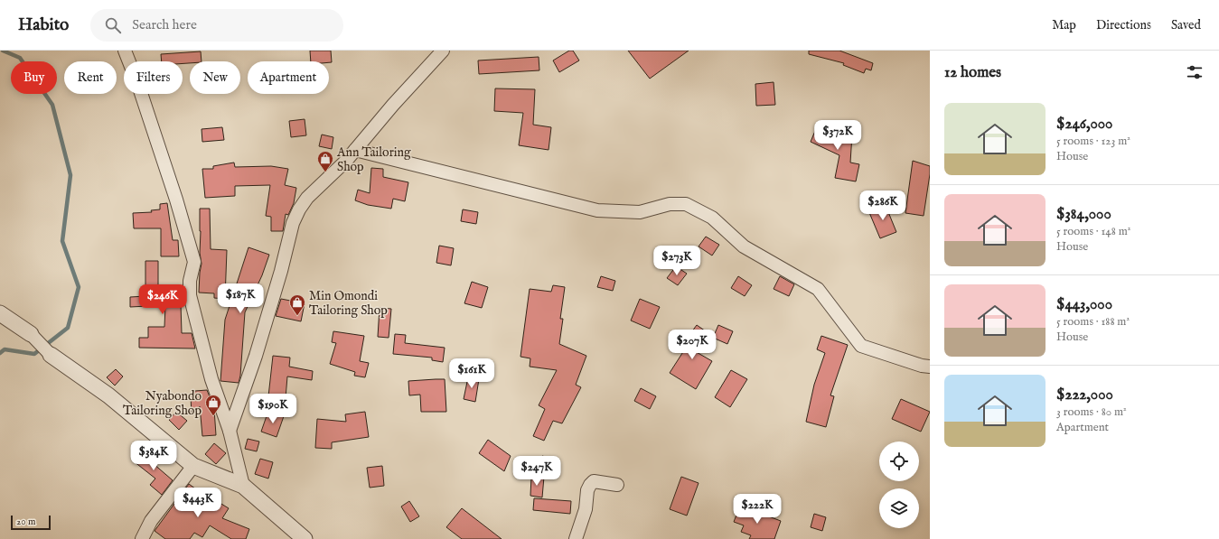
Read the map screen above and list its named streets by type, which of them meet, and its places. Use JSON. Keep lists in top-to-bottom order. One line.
{"places":{"shop":["Ann Tailoring Shop","Min Omondi Tailoring Shop","Nyabondo Tailoring Shop"]},"scale_bar":"20 m","page":{"header":"Habito","search":"Search here","nav":["Map","Directions","Saved"],"heading":"12 homes","chip":["Buy","Rent","Filters","New","Apartment"],"list":[{"name":"$246,000","note":"5 rooms · 123 m² · House"},{"name":"$384,000","note":"5 rooms · 148 m² · House"},{"name":"$443,000","note":"5 rooms · 188 m² · House"},{"name":"$222,000","note":"3 rooms · 80 m² · Apartment"}],"price":["$372K","$286K","$273K","$187K","$246K","$207K","$161K","$190K","$384K","$247K","$443K","$222K"],"scale":"20 m"}}
